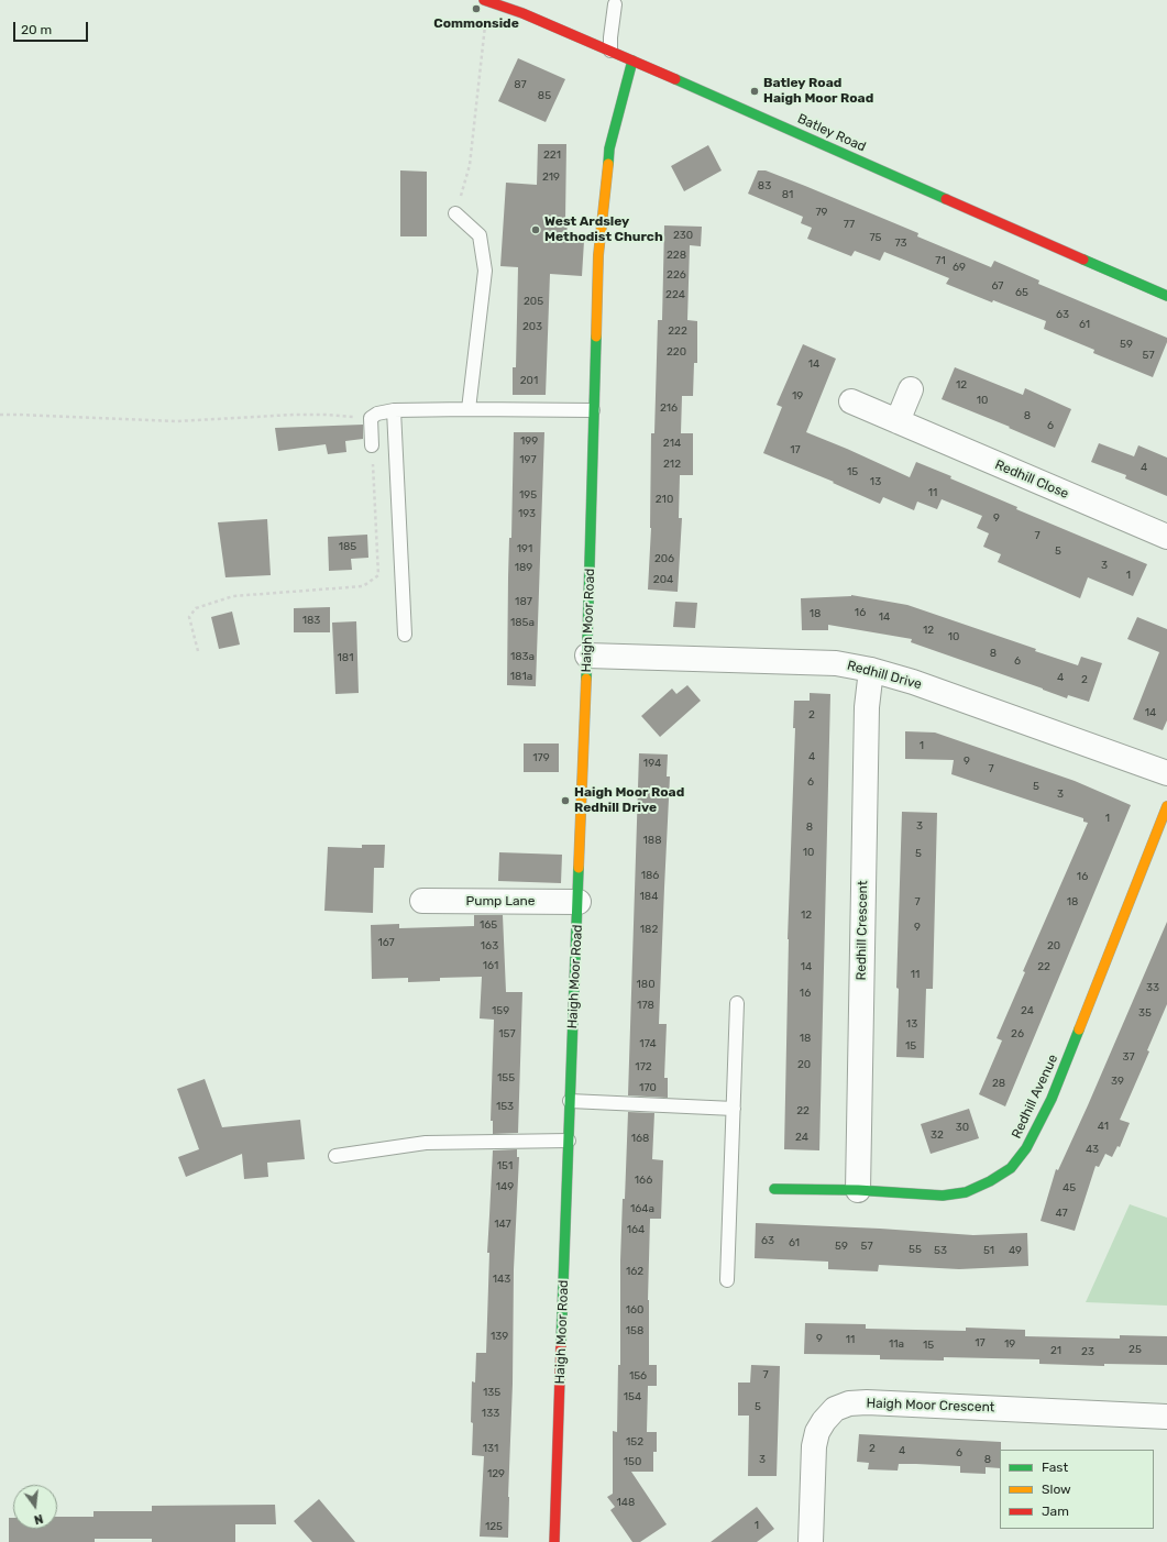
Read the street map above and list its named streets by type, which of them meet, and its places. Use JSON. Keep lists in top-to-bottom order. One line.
{"streets":{"street":["Batley Road","Redhill Close","Haigh Moor Road","Redhill Drive","Pump Lane","Redhill Crescent","Redhill Avenue","Haigh Moor Crescent"]},"crossings":[["Batley Road","Haigh Moor Road"],["Haigh Moor Road","Redhill Drive"],["Haigh Moor Road","Pump Lane"],["Redhill Drive","Redhill Crescent"],["Redhill Crescent","Redhill Avenue"]],"places":["Commonside","Batley Road Haigh Moor Road","West Ardsley Methodist Church","Haigh Moor Road Redhill Drive"],"house_numbers":["87","85","221","219","83","81","79","77","230","75","73","228","71","69","226","67","65","224","205","63","61","203","222","59","220","57","14","201","12","19","10","216","8","6","199","214","17","197","212","4","15","13","11","195","210","193","9","7","185","191","5","206","3","189","1","204","187","16","18","14","183","185a","12","10","8","183a","181","6","181a","4","2","14","2","1","4","179","9","194","7","6","5","3","1","3","8","188","10","5","186","16","184","7","18","12","165","9","182","167","163","20","161","14","22","11","180","33","16","178","159","24","35","13","157","26","18","174","15","37","20","172","155","39","28","170","153","22","41","30","32","24","168","43","151","166","149","45","164a","47","147","164","63","61","59","57","55","53","51","49","162","143","160","158","139","9","11","17","11a","19","15","25","21","23","7","156","135","154","5","133","152","131","2","4","6","3","8","150","129","148","1","125"],"legend":["Fast","Slow","Jam"],"scale_bar":"20 m","north":"bottom"}
